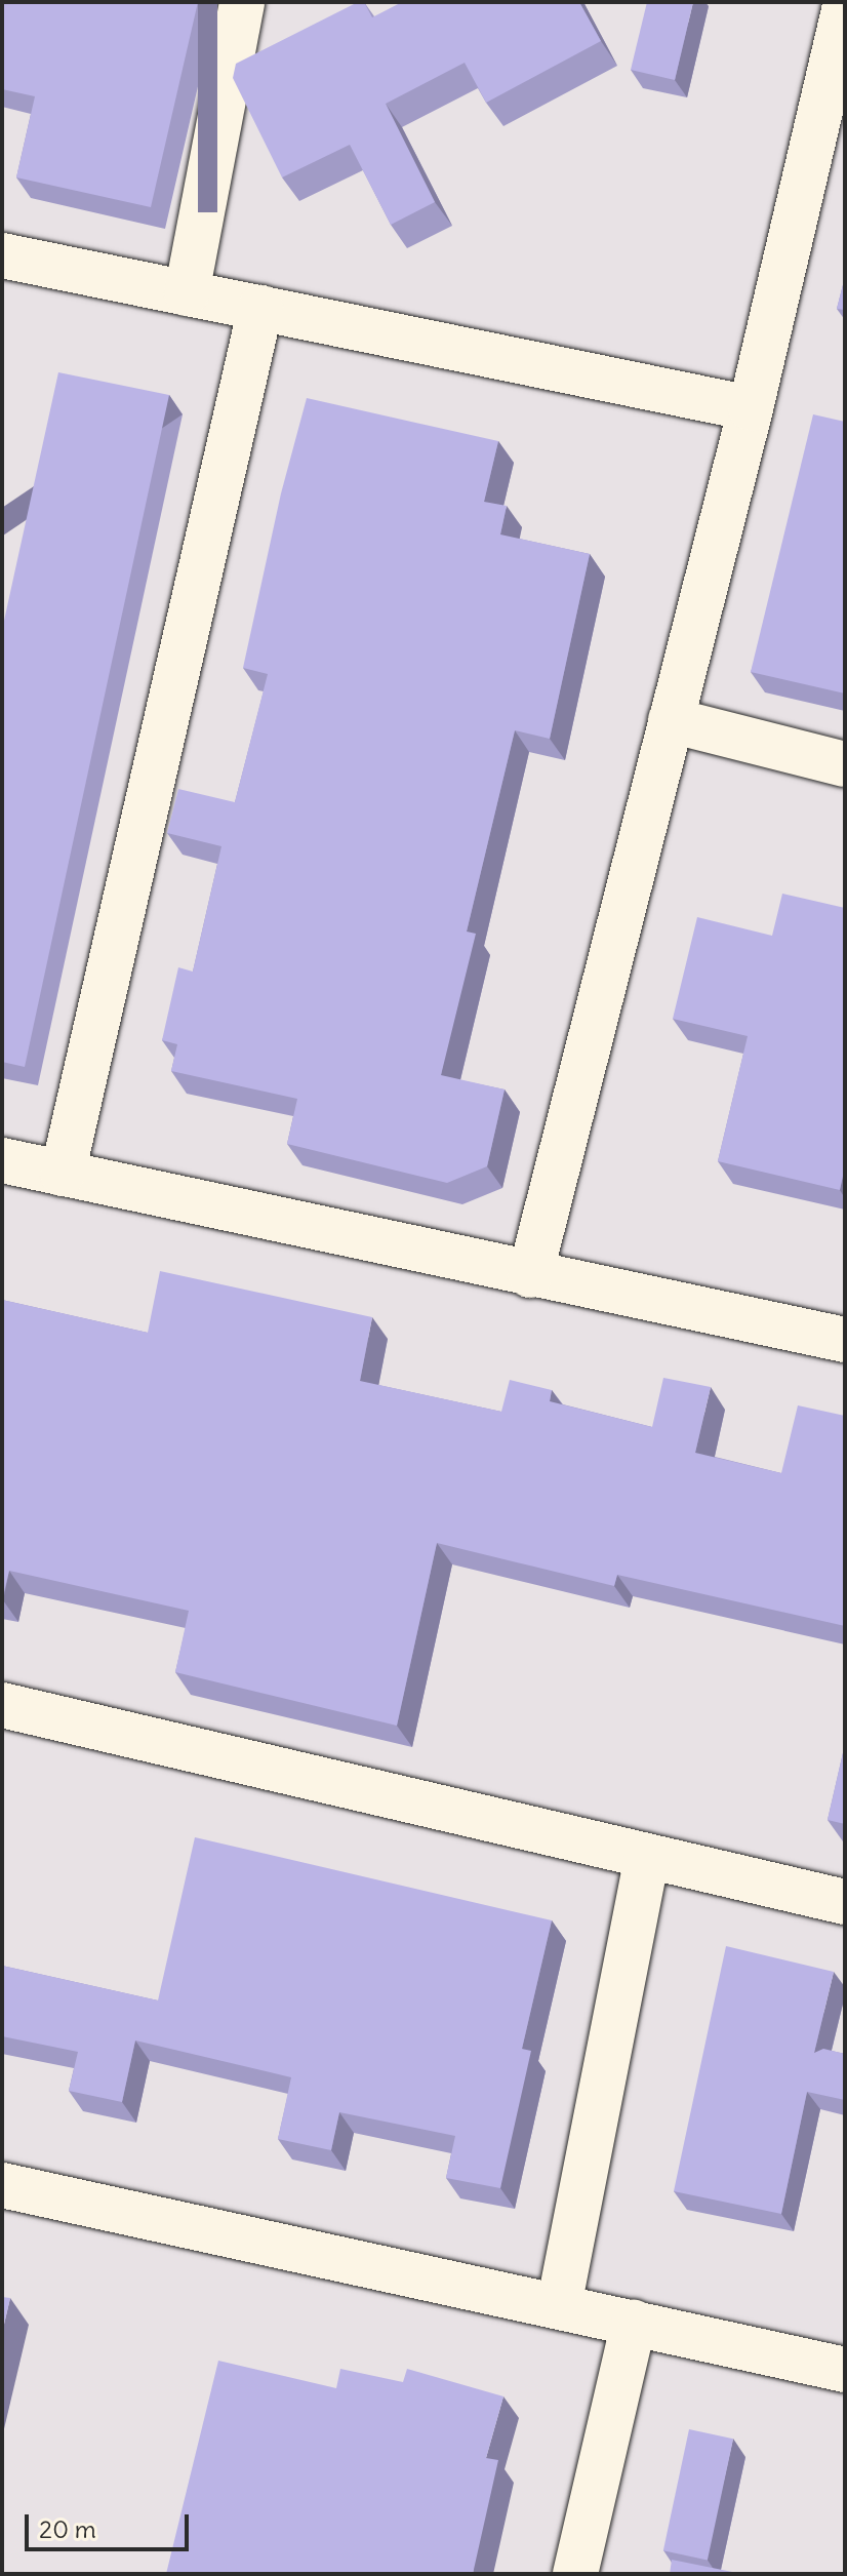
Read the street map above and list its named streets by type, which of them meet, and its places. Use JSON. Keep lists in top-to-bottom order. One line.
{"scale_bar":"20 m"}
